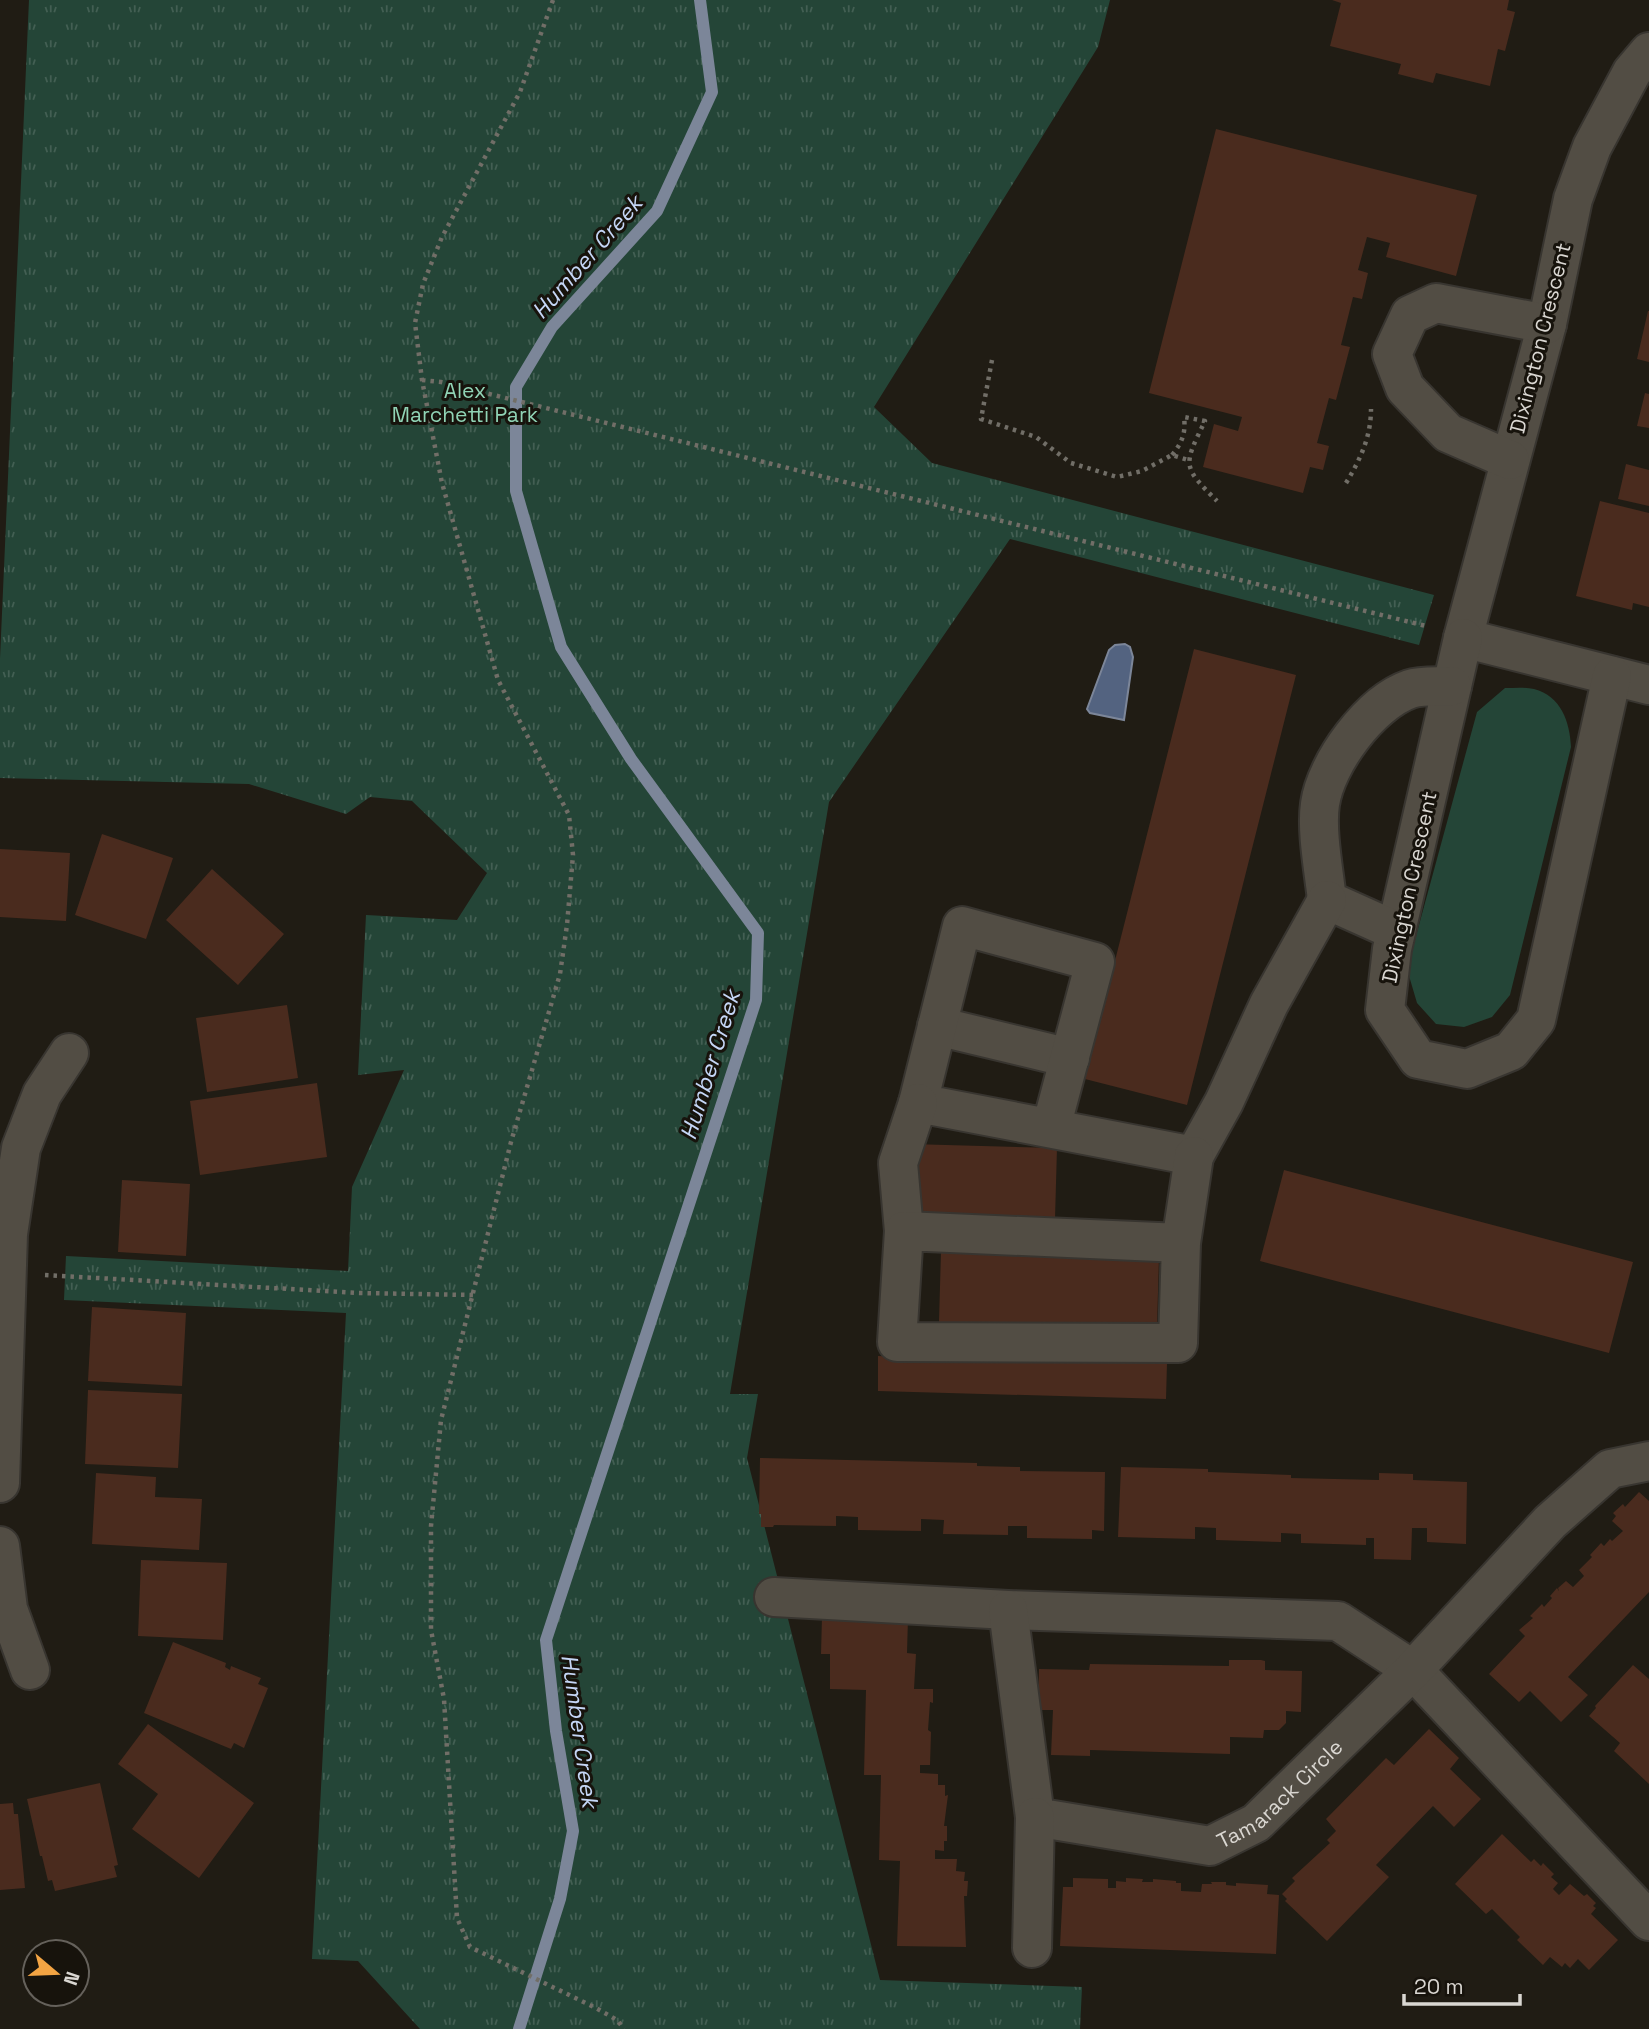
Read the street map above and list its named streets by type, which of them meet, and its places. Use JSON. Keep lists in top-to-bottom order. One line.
{"streets":{"street":["Dixington Crescent","Tamarack Circle"]},"water":["Humber Creek"],"parks":["Alex Marchetti Park"],"scale_bar":"20 m","north":"right"}
